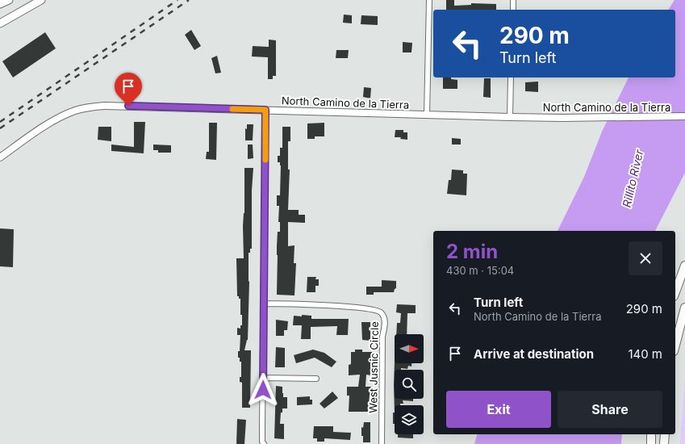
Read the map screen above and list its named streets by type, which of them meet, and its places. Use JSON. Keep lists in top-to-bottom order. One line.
{"streets":{"street":["North Camino de la Tierra","West Jusnic Circle"]},"water":["Rillito River"],"north":"right","page":{"turn":["290 m","Turn left"],"heading":["2 min","430 m · 15:04"],"list":[{"name":"Turn left","note":"North Camino de la Tierra","value":"290 m"},{"name":"Arrive at destination","value":"140 m"}],"buttons":["Exit","Share"]}}
